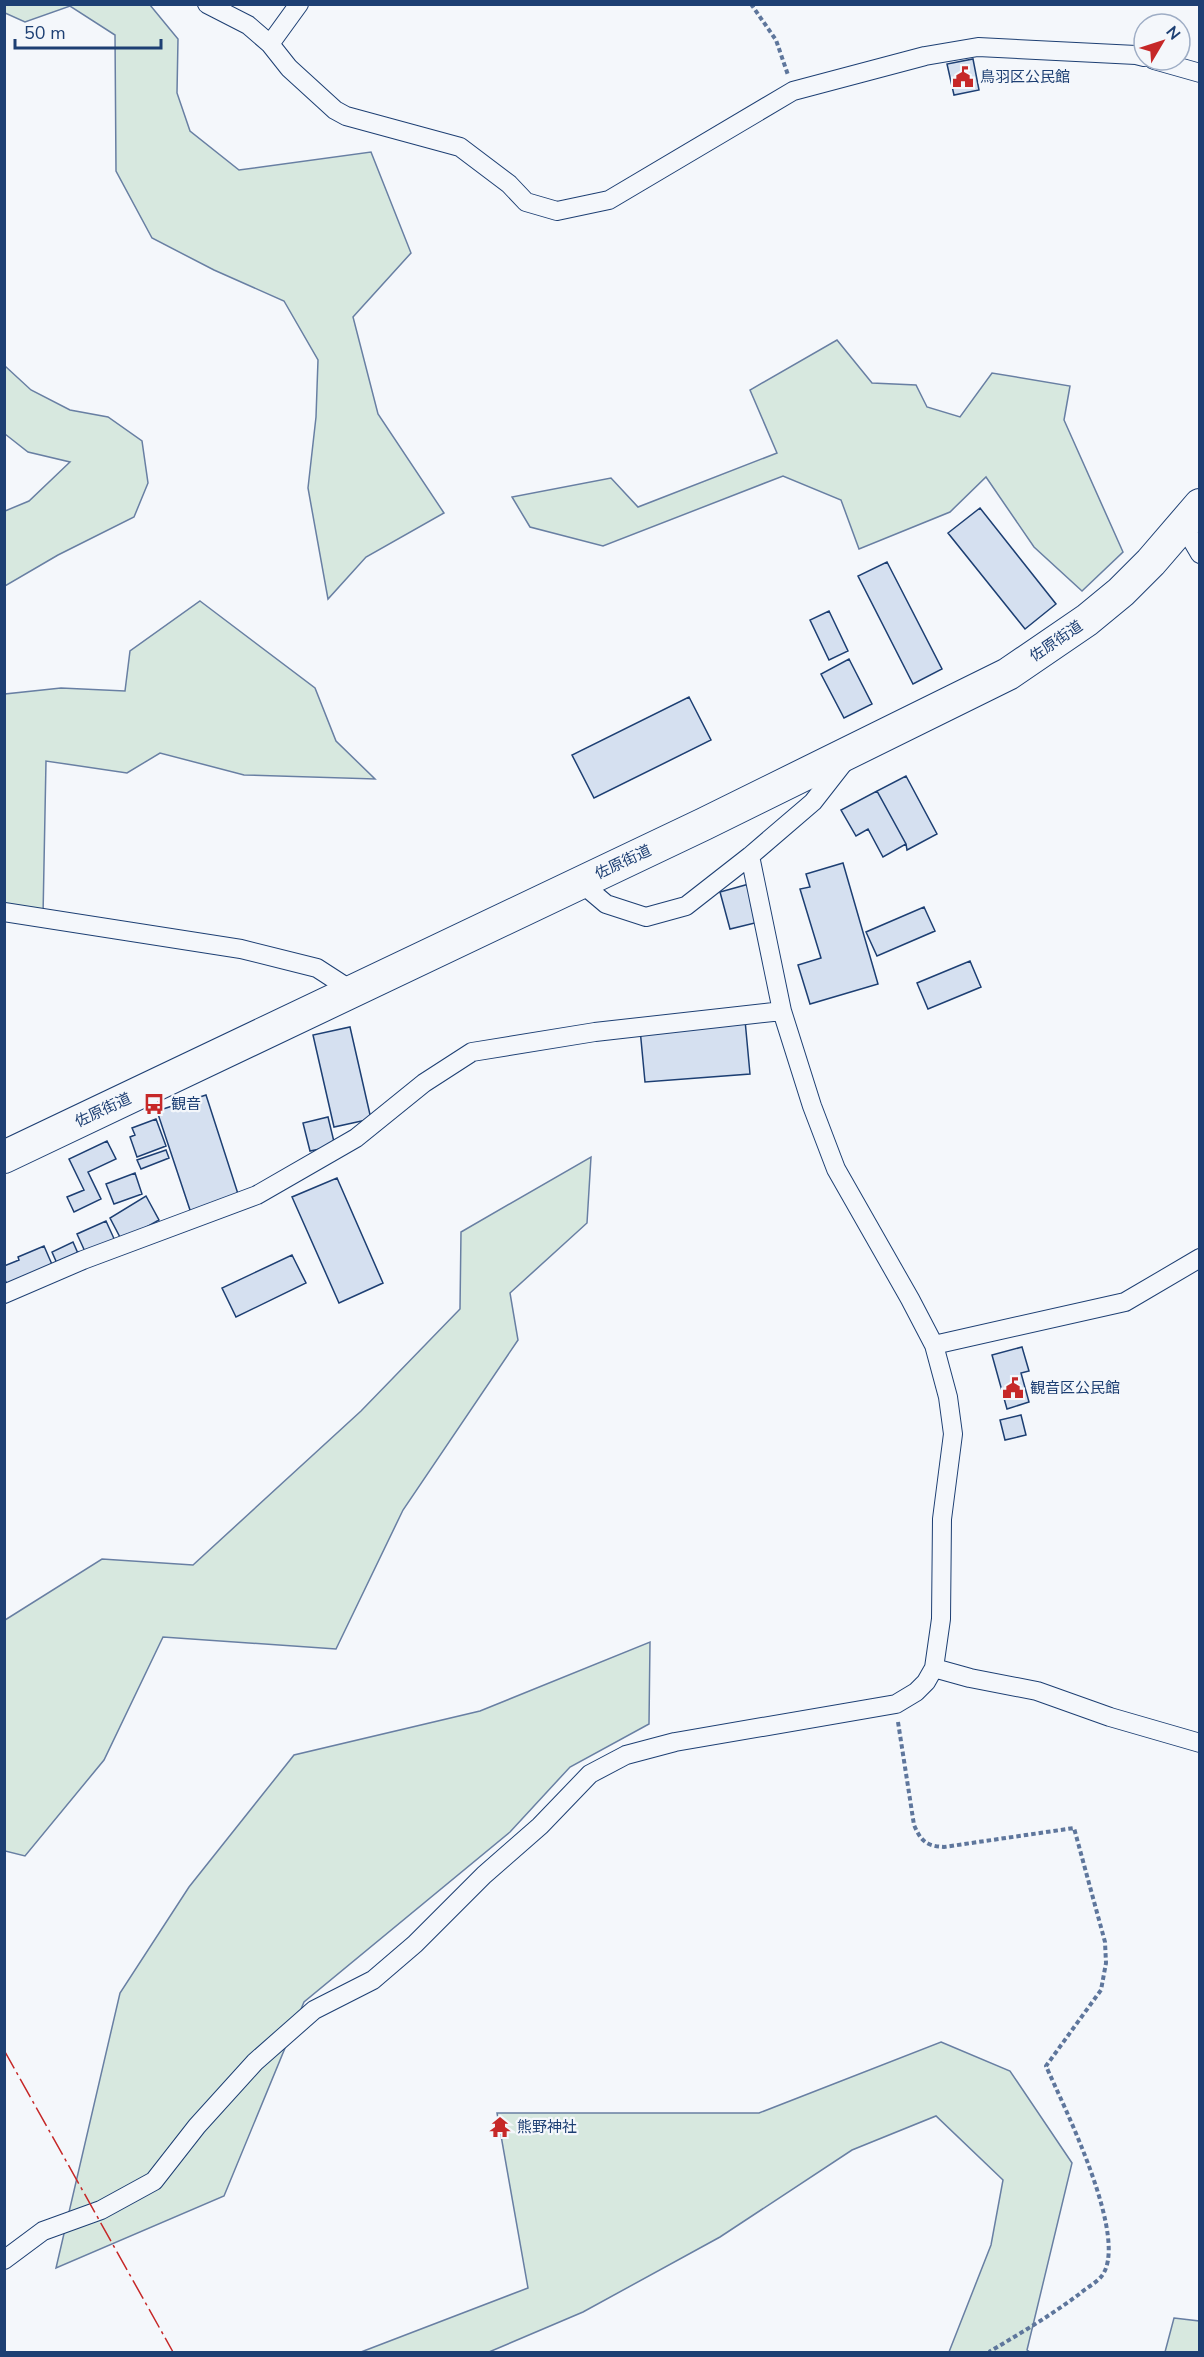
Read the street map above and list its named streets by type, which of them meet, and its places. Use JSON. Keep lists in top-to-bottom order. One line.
{"streets":{"highway":["佐原街道"]},"places":{"public building":["鳥羽区公民館","観音区公民館"],"bus stop":["観音"],"temple":["熊野神社"]},"scale_bar":"50 m","north":"top right"}
